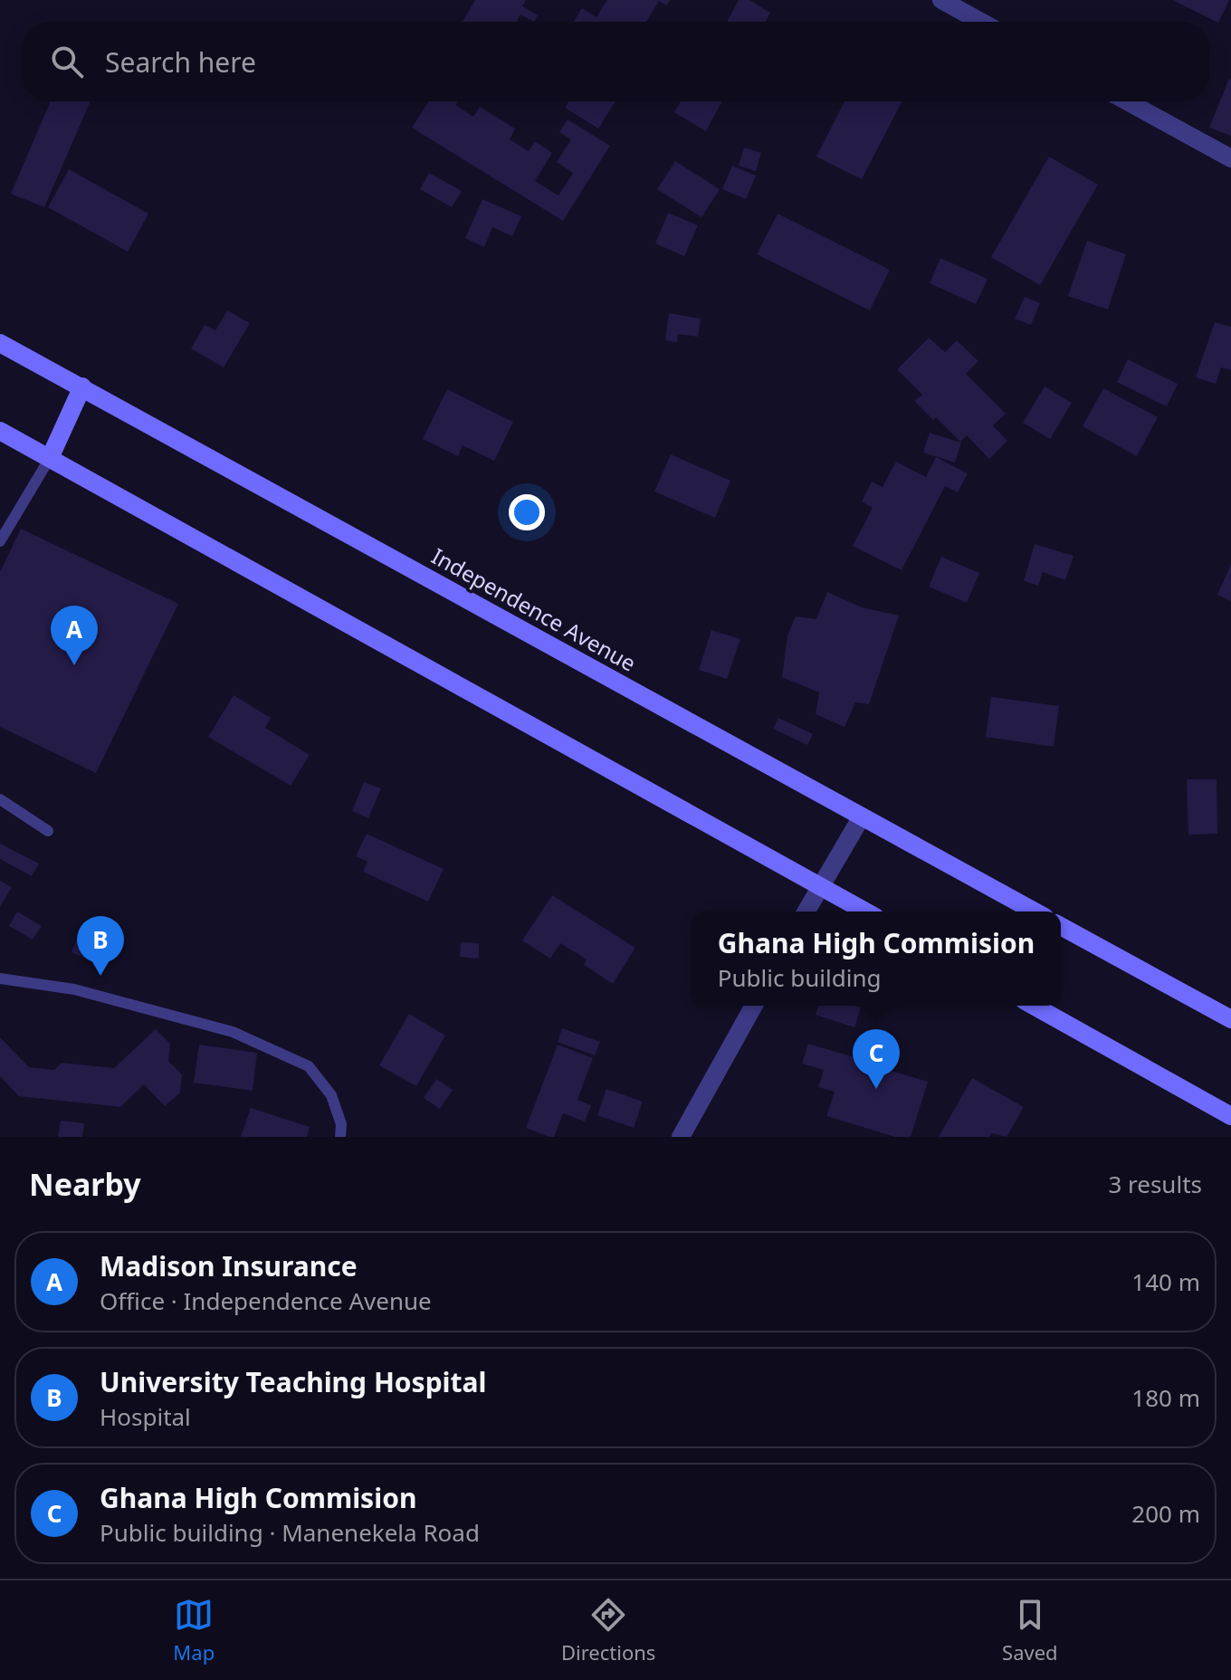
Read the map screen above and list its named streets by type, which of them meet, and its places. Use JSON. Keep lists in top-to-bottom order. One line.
{"streets":{"main road":["Independence Avenue"]},"page":{"search":"Search here","pins":["A","B","C"],"popup":["Ghana High Commision","Public building"],"heading":["Nearby","3 results"],"list":[{"mark":"A","name":"Madison Insurance","note":"Office · Independence Avenue","value":"140 m"},{"mark":"B","name":"University Teaching Hospital","note":"Hospital","value":"180 m"},{"mark":"C","name":"Ghana High Commision","note":"Public building · Manenekela Road","value":"200 m"}],"nav":["Map","Directions","Saved"]}}
